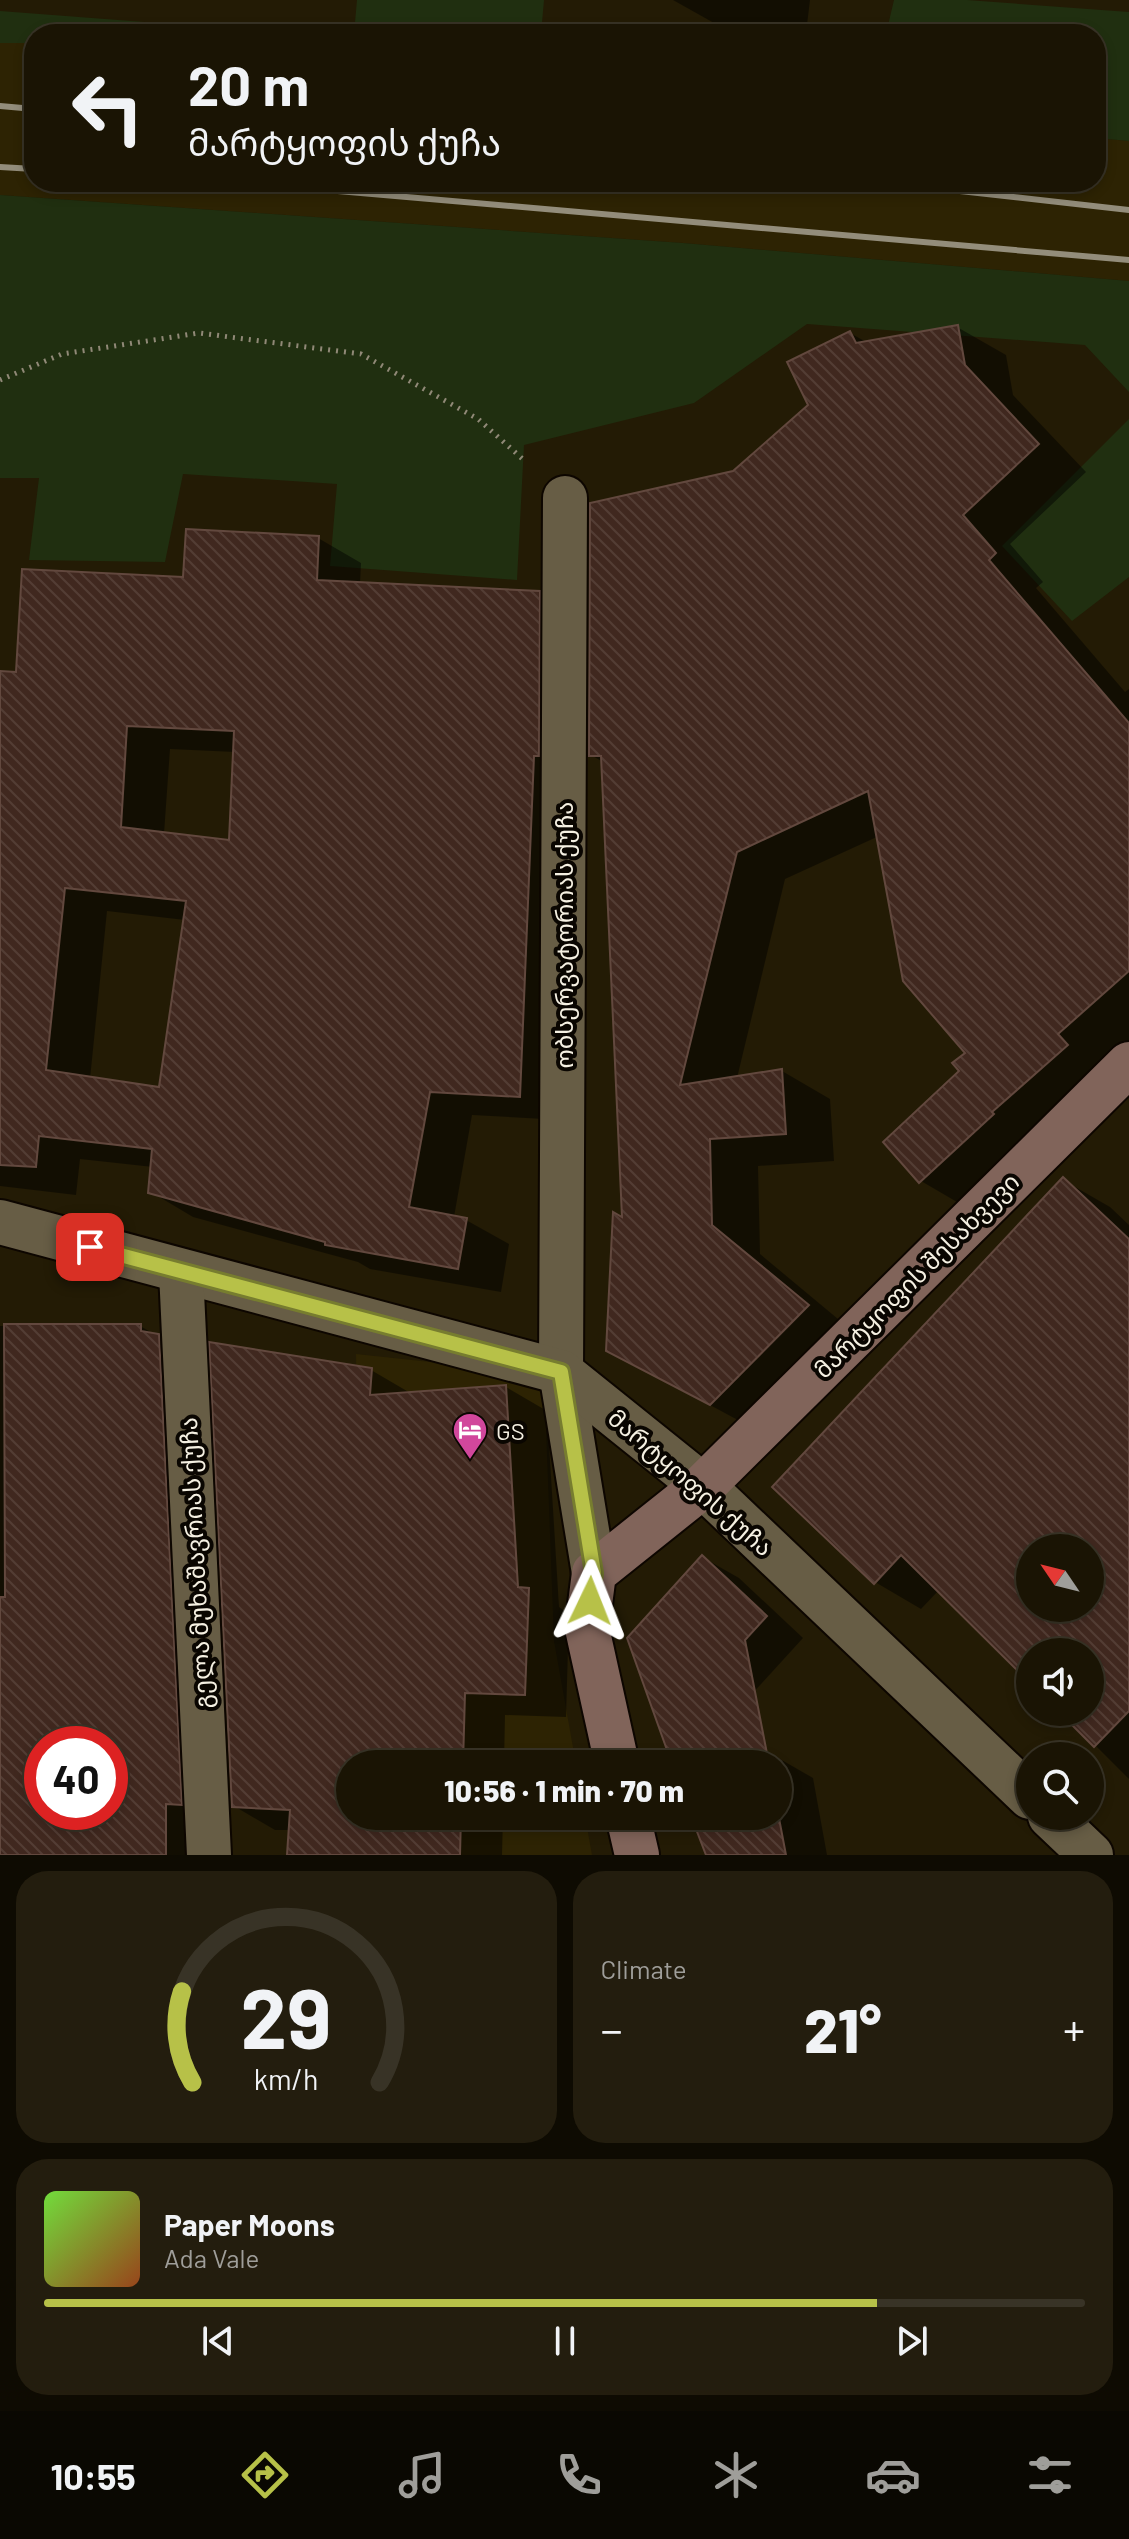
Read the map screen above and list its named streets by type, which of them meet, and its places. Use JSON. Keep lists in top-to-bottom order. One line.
{"streets":{"street":["ობსერვატორიას ქუჩა","მარტყოფის შესახვევი","მარტყოფის ქუჩა","გელა მუხაშავრიას ქუჩა"]},"crossings":[["ობსერვატორიას ქუჩა","მარტყოფის შესახვევი"],["ობსერვატორიას ქუჩა","მარტყოფის ქუჩა"],["მარტყოფის შესახვევი","მარტყოფის ქუჩა"],["მარტყოფის ქუჩა","გელა მუხაშავრიას ქუჩა"]],"places":{"hotel":["GS"]},"north":"top left","page":{"turn":["20 m","მარტყოფის ქუჩა"],"limit":"40","trip":"10:56 · 1 min · 70 m","tile":"Climate","heat":["−","21°","+"],"song":["Paper Moons","Ada Vale"],"tabs":"10:55","gauge":["29","km/h"]}}
